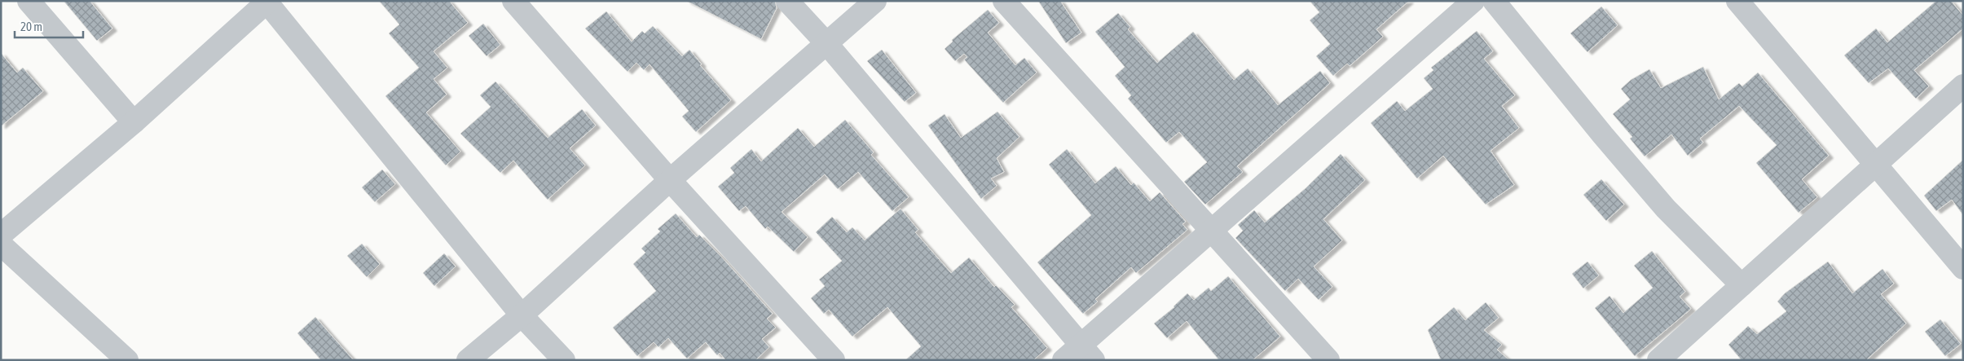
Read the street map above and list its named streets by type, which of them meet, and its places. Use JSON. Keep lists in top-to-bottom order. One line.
{"scale_bar":"20 m"}
